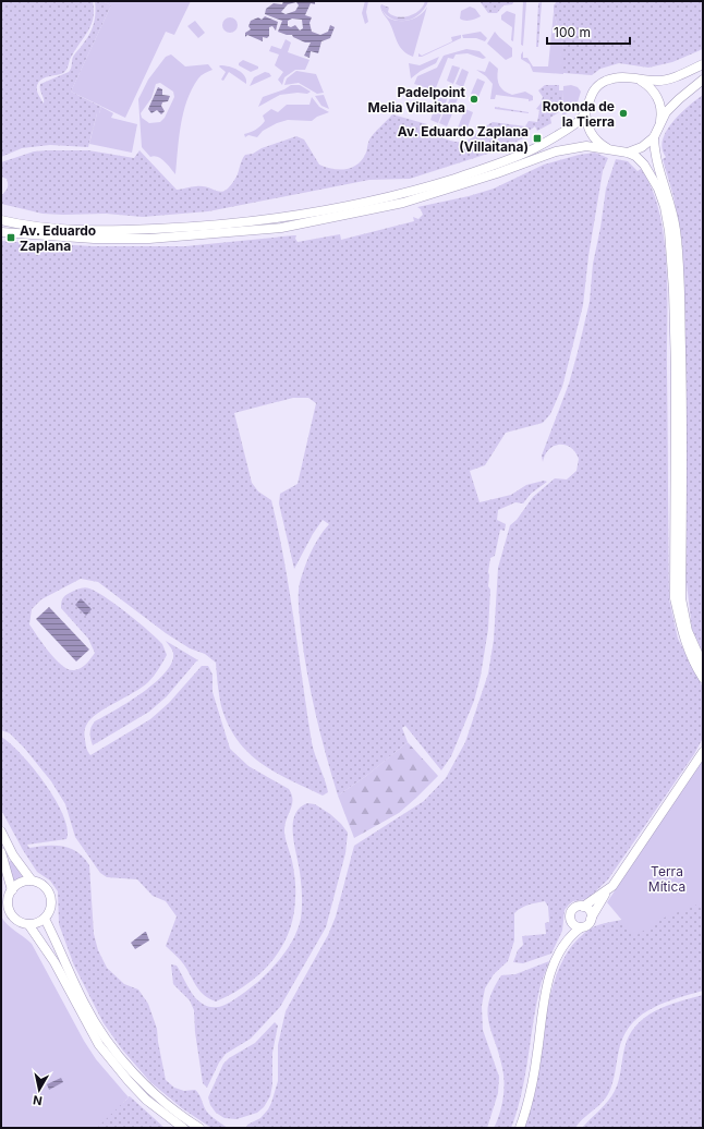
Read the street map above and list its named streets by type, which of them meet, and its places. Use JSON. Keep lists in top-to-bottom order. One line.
{"parks":["Terra Mítica"],"places":{"other":["Padelpoint Melia Villaitana","Rotonda de la Tierra"],"transit":["Av. Eduardo Zaplana (Villaitana)","Av. Eduardo Zaplana"]},"scale_bar":"100 m","north":"bottom"}
